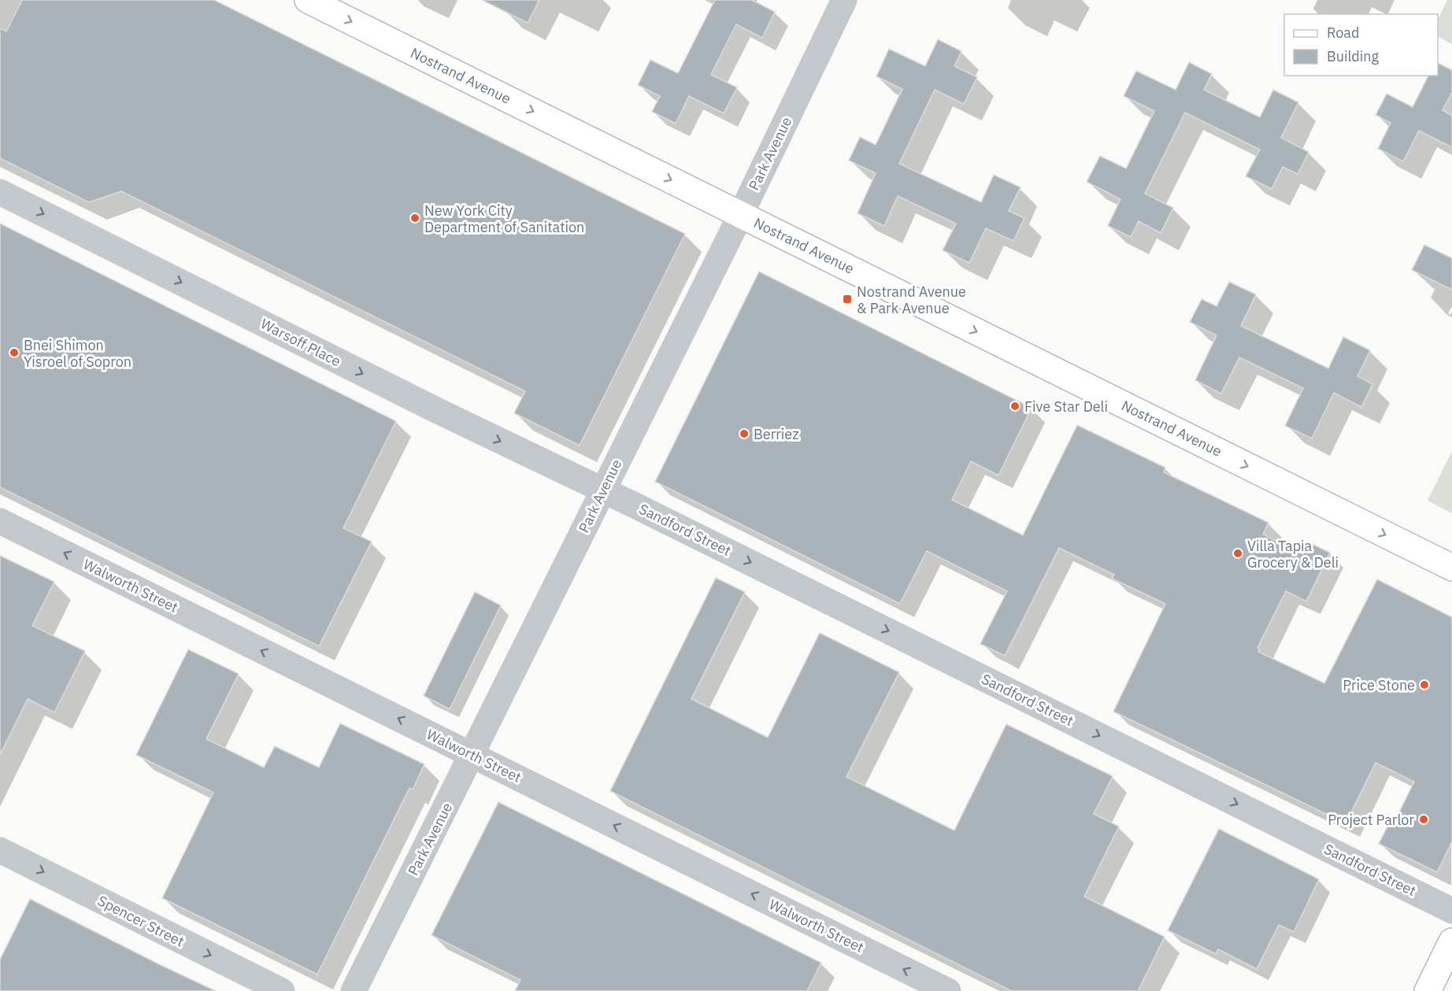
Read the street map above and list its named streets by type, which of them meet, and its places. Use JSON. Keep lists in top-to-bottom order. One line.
{"streets":{"main road":["Nostrand Avenue"],"street":["Park Avenue","Warsoff Place","Sandford Street","Walworth Street","Spencer Street"]},"crossings":[["Nostrand Avenue","Park Avenue"],["Park Avenue","Warsoff Place"],["Park Avenue","Sandford Street"],["Park Avenue","Walworth Street"],["Warsoff Place","Sandford Street"]],"one_way":["Nostrand Avenue","Warsoff Place","Sandford Street","Walworth Street","Spencer Street"],"places":{"other":["New York City Department of Sanitation","Bnei Shimon Yisroel of Sopron","Five Star Deli","Berriez","Villa Tapia Grocery & Deli","Price Stone","Project Parlor"],"transit":["Nostrand Avenue & Park Avenue"]},"legend":["Road","Building"]}
